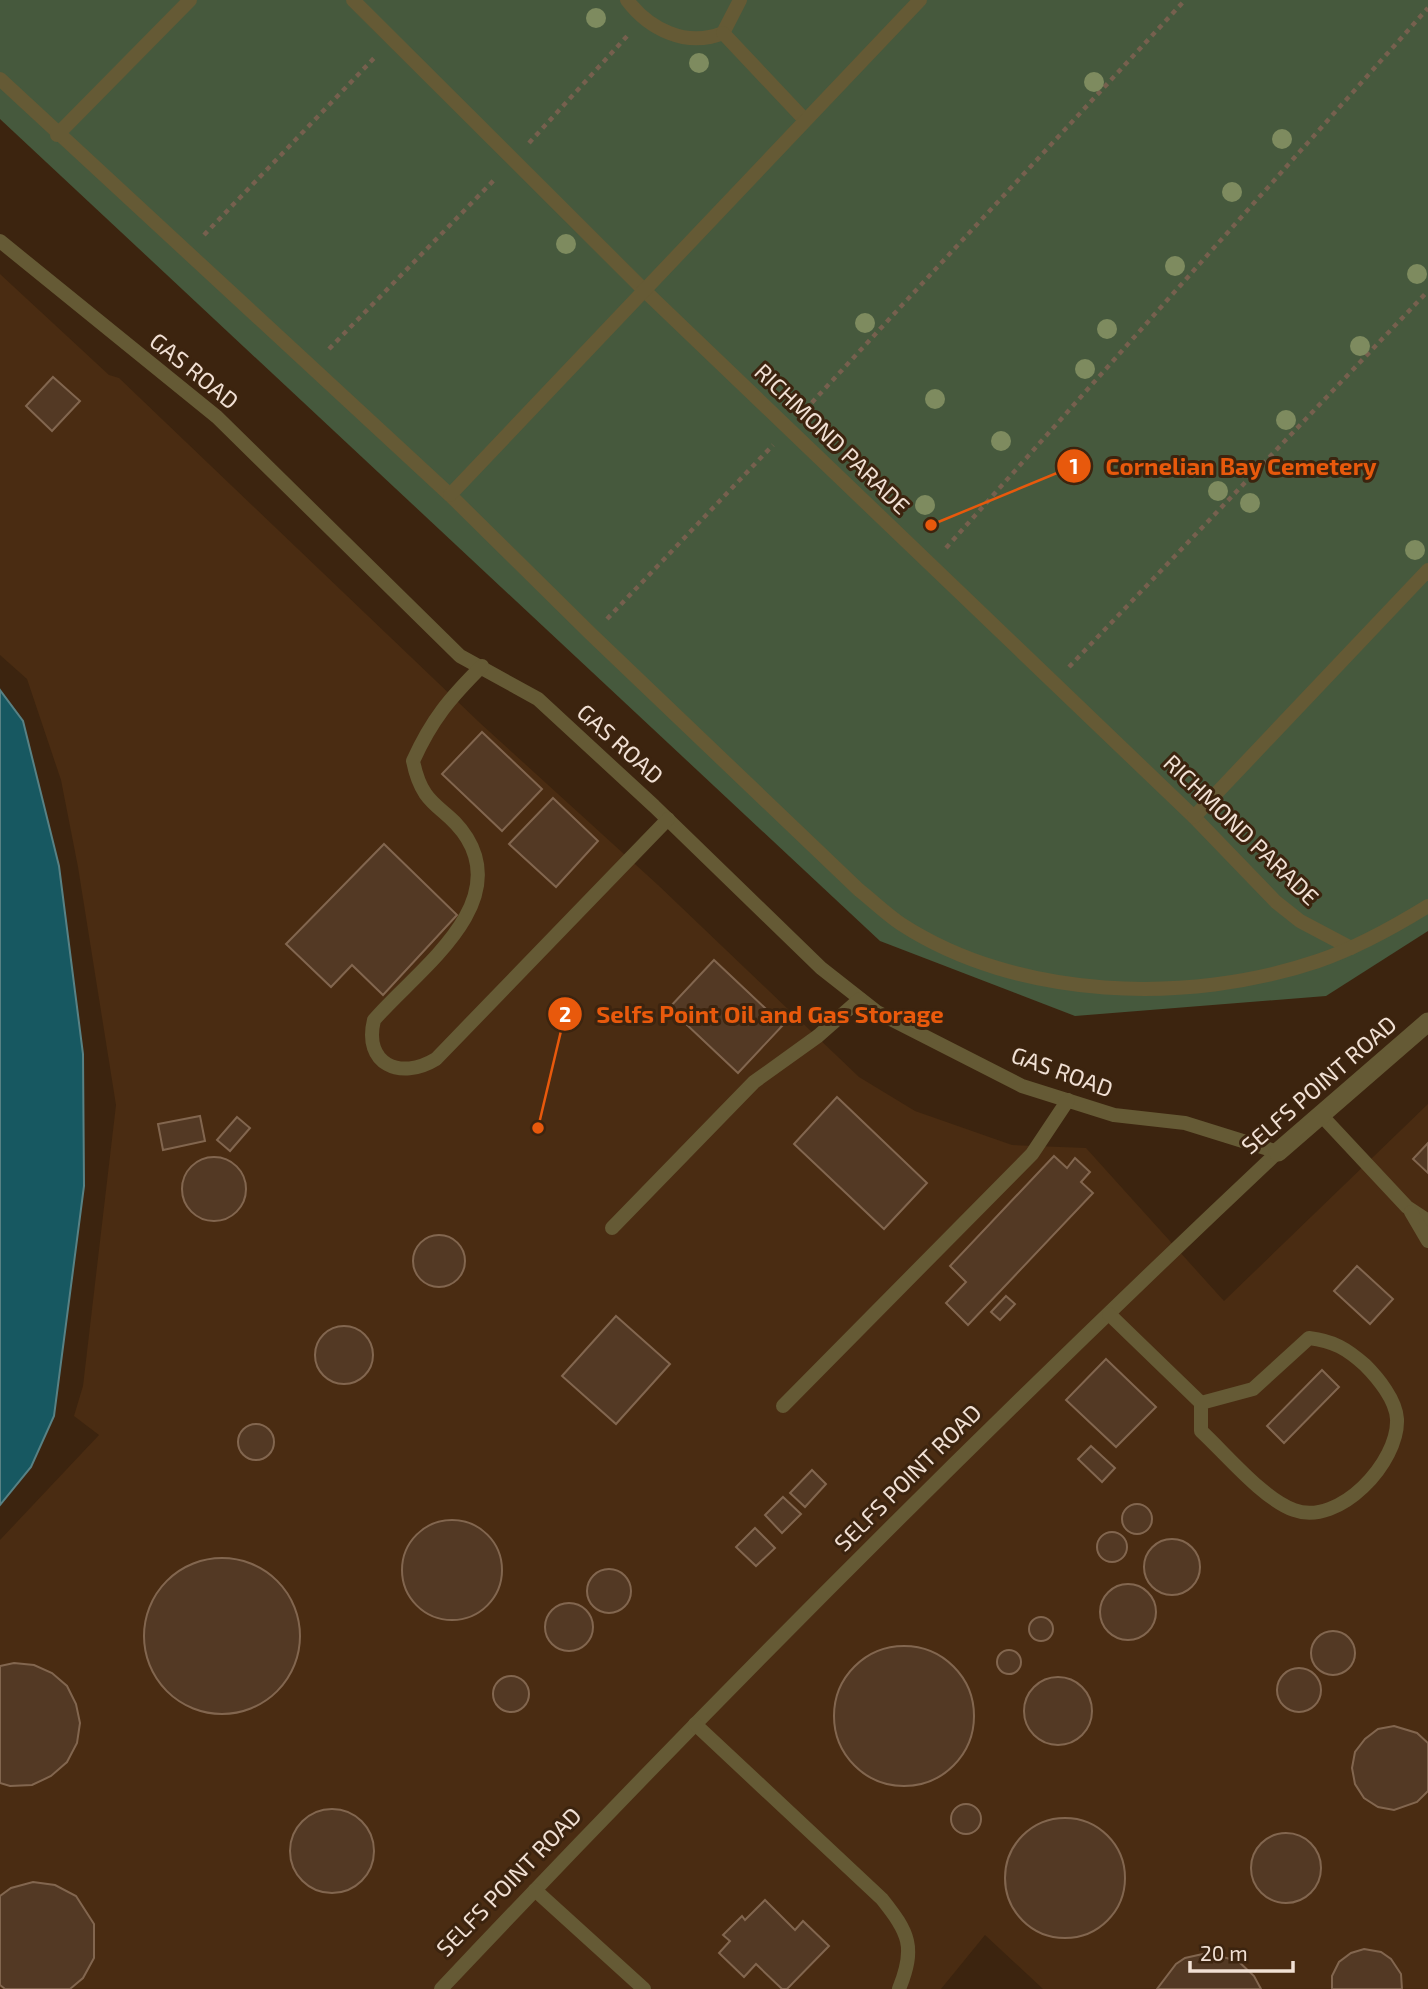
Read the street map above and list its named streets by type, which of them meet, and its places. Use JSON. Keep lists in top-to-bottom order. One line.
{"streets":{"street":["SELFS POINT ROAD"],"lane":["GAS ROAD","RICHMOND PARADE"]},"crossings":[["GAS ROAD","SELFS POINT ROAD"]],"places":["Cornelian Bay Cemetery","Selfs Point Oil and Gas Storage"],"scale_bar":"20 m"}
